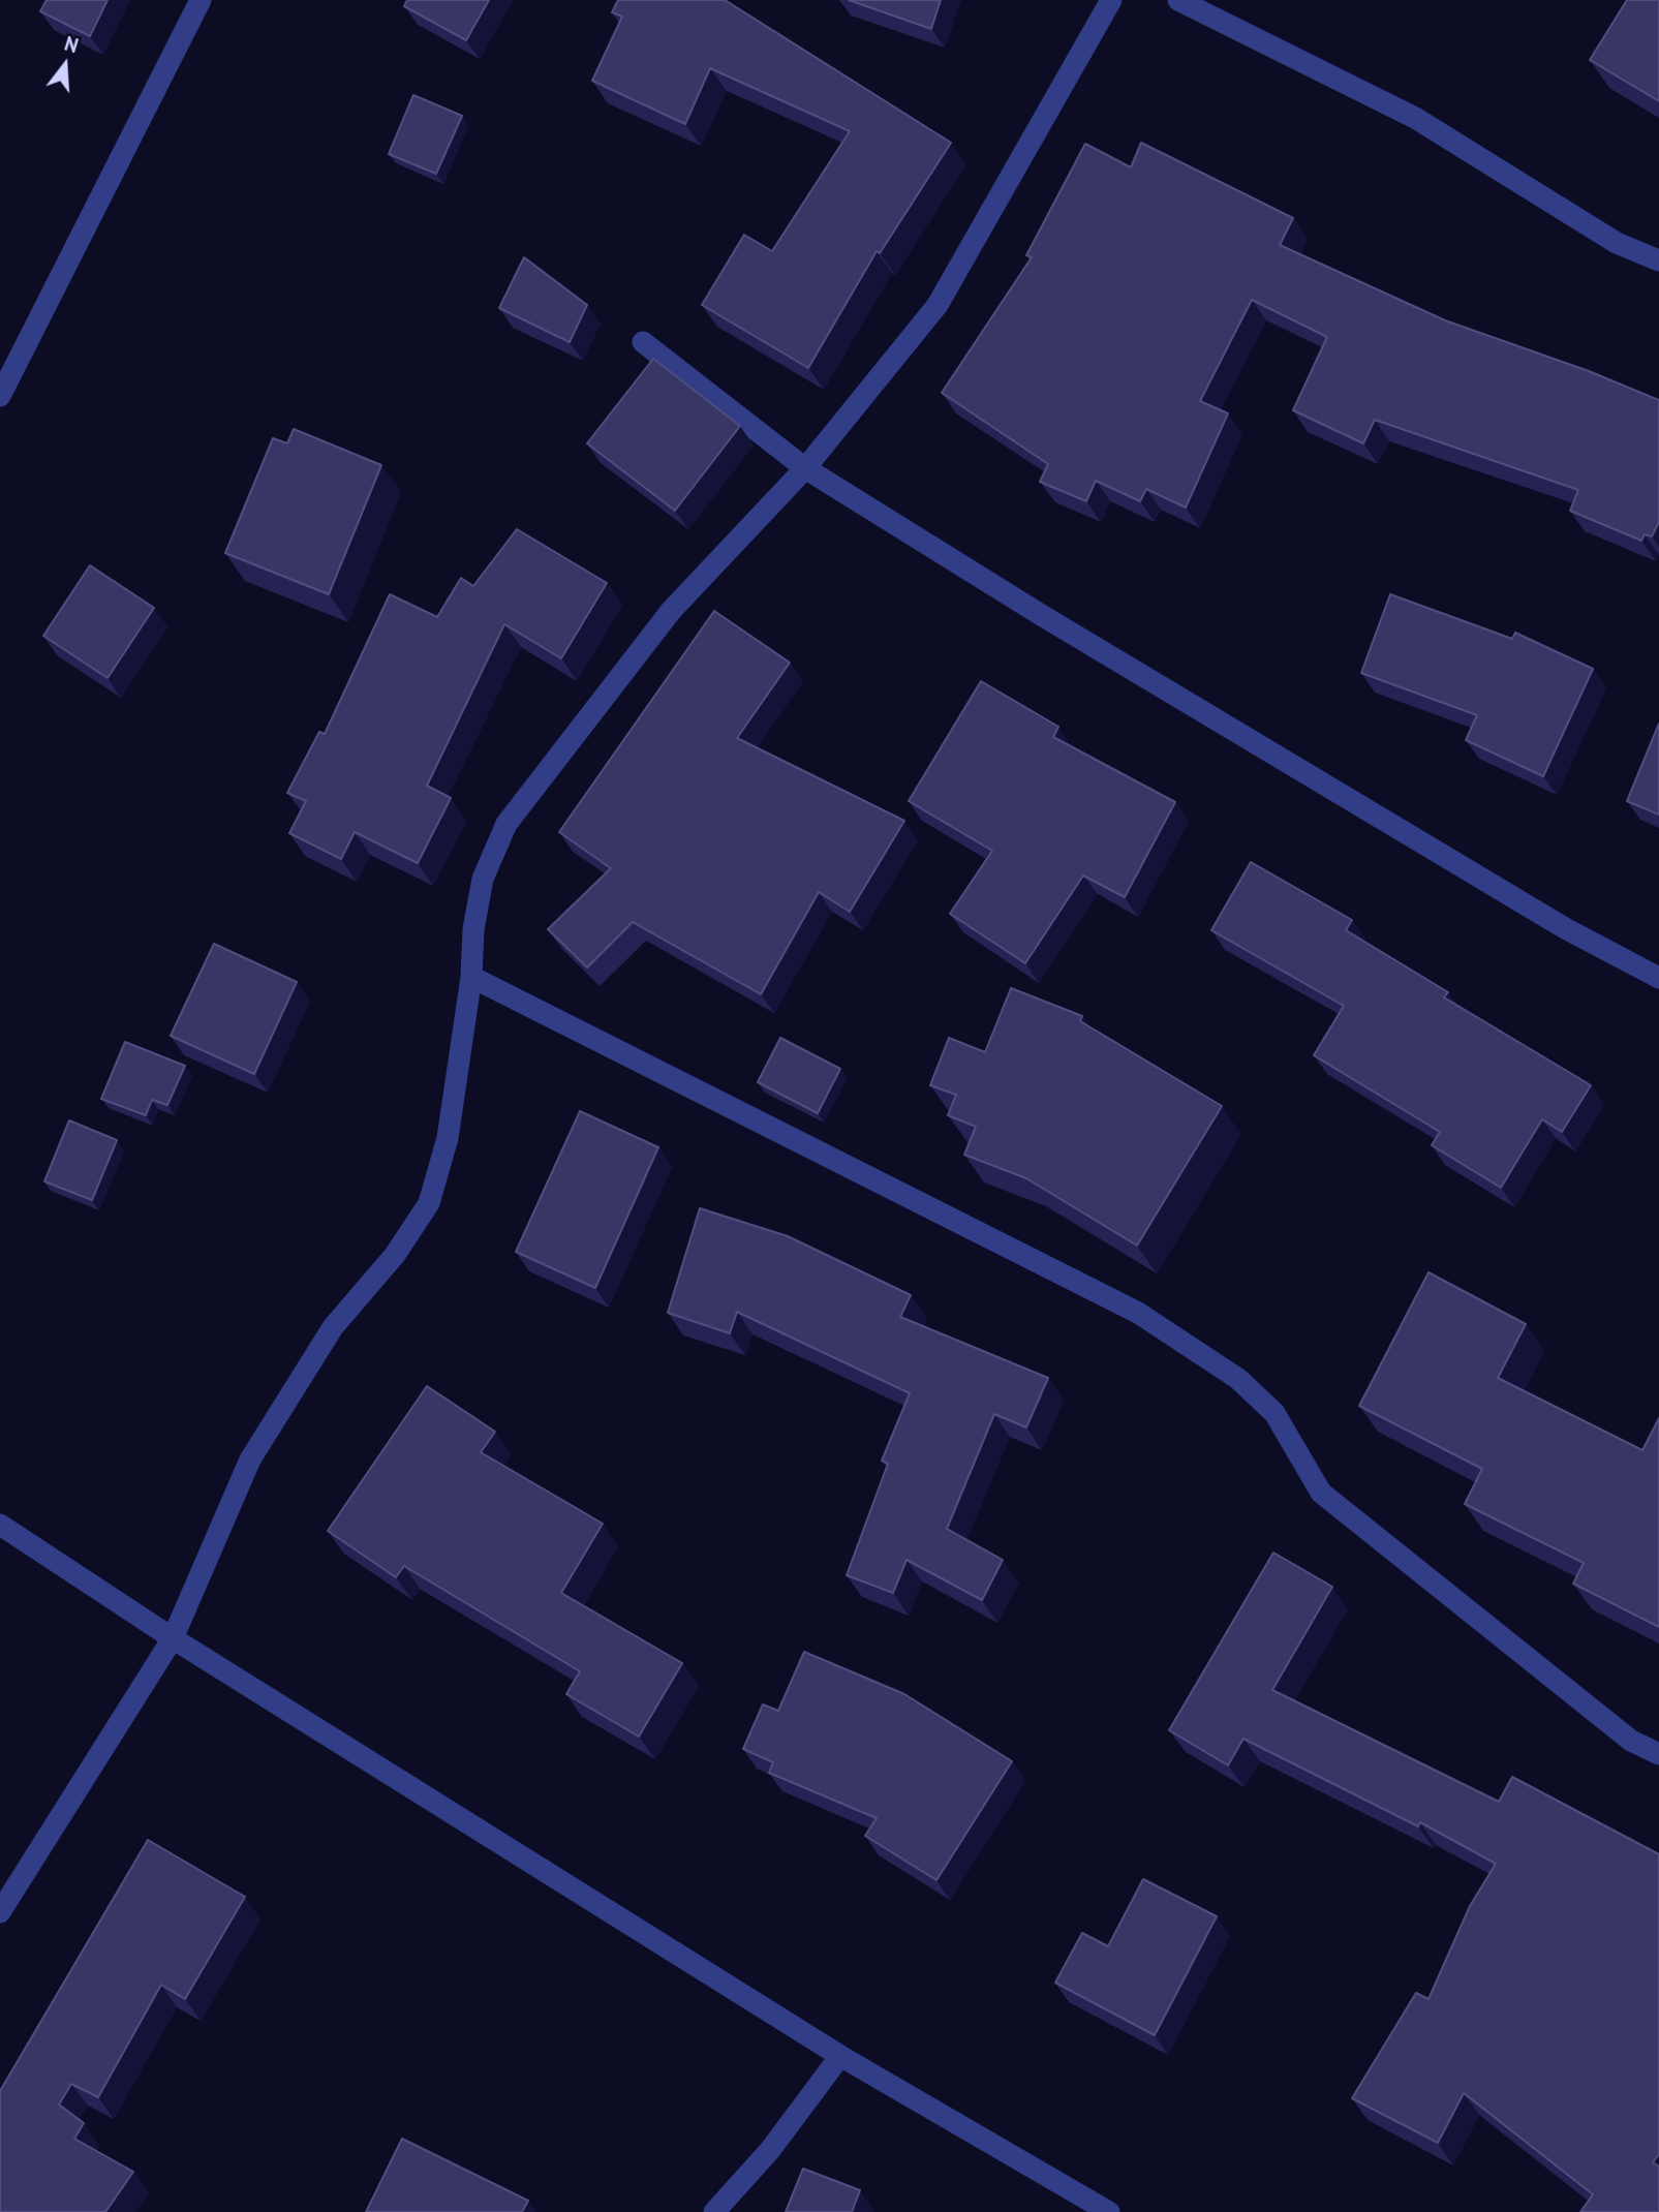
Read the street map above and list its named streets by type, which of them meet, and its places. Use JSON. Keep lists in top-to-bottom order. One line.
{"north":"top"}
